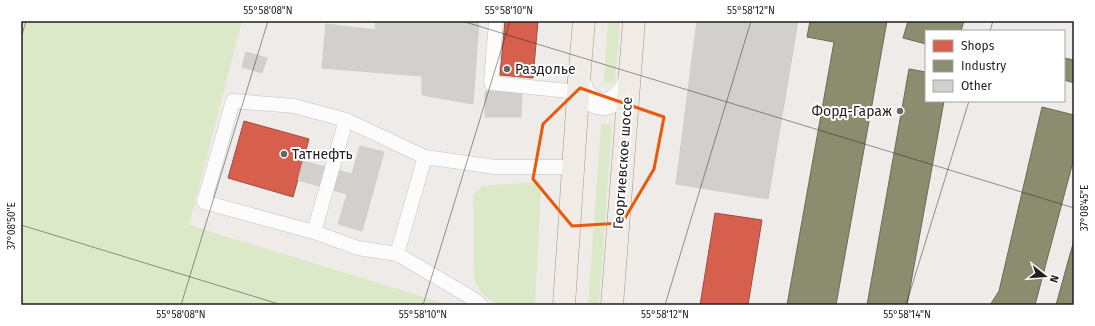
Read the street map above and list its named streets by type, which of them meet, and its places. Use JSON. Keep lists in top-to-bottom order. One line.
{"streets":{"main road":["Георгиевское шоссе"]},"places":["Раздолье","Форд-Гараж","Татнефть"],"legend":["Shops","Industry","Other"],"north":"right","coordinates":["55°58'08\"N","55°58'10\"N","55°58'12\"N","37°08'45\"E","37°08'50\"E","55°58'14\"N"]}
